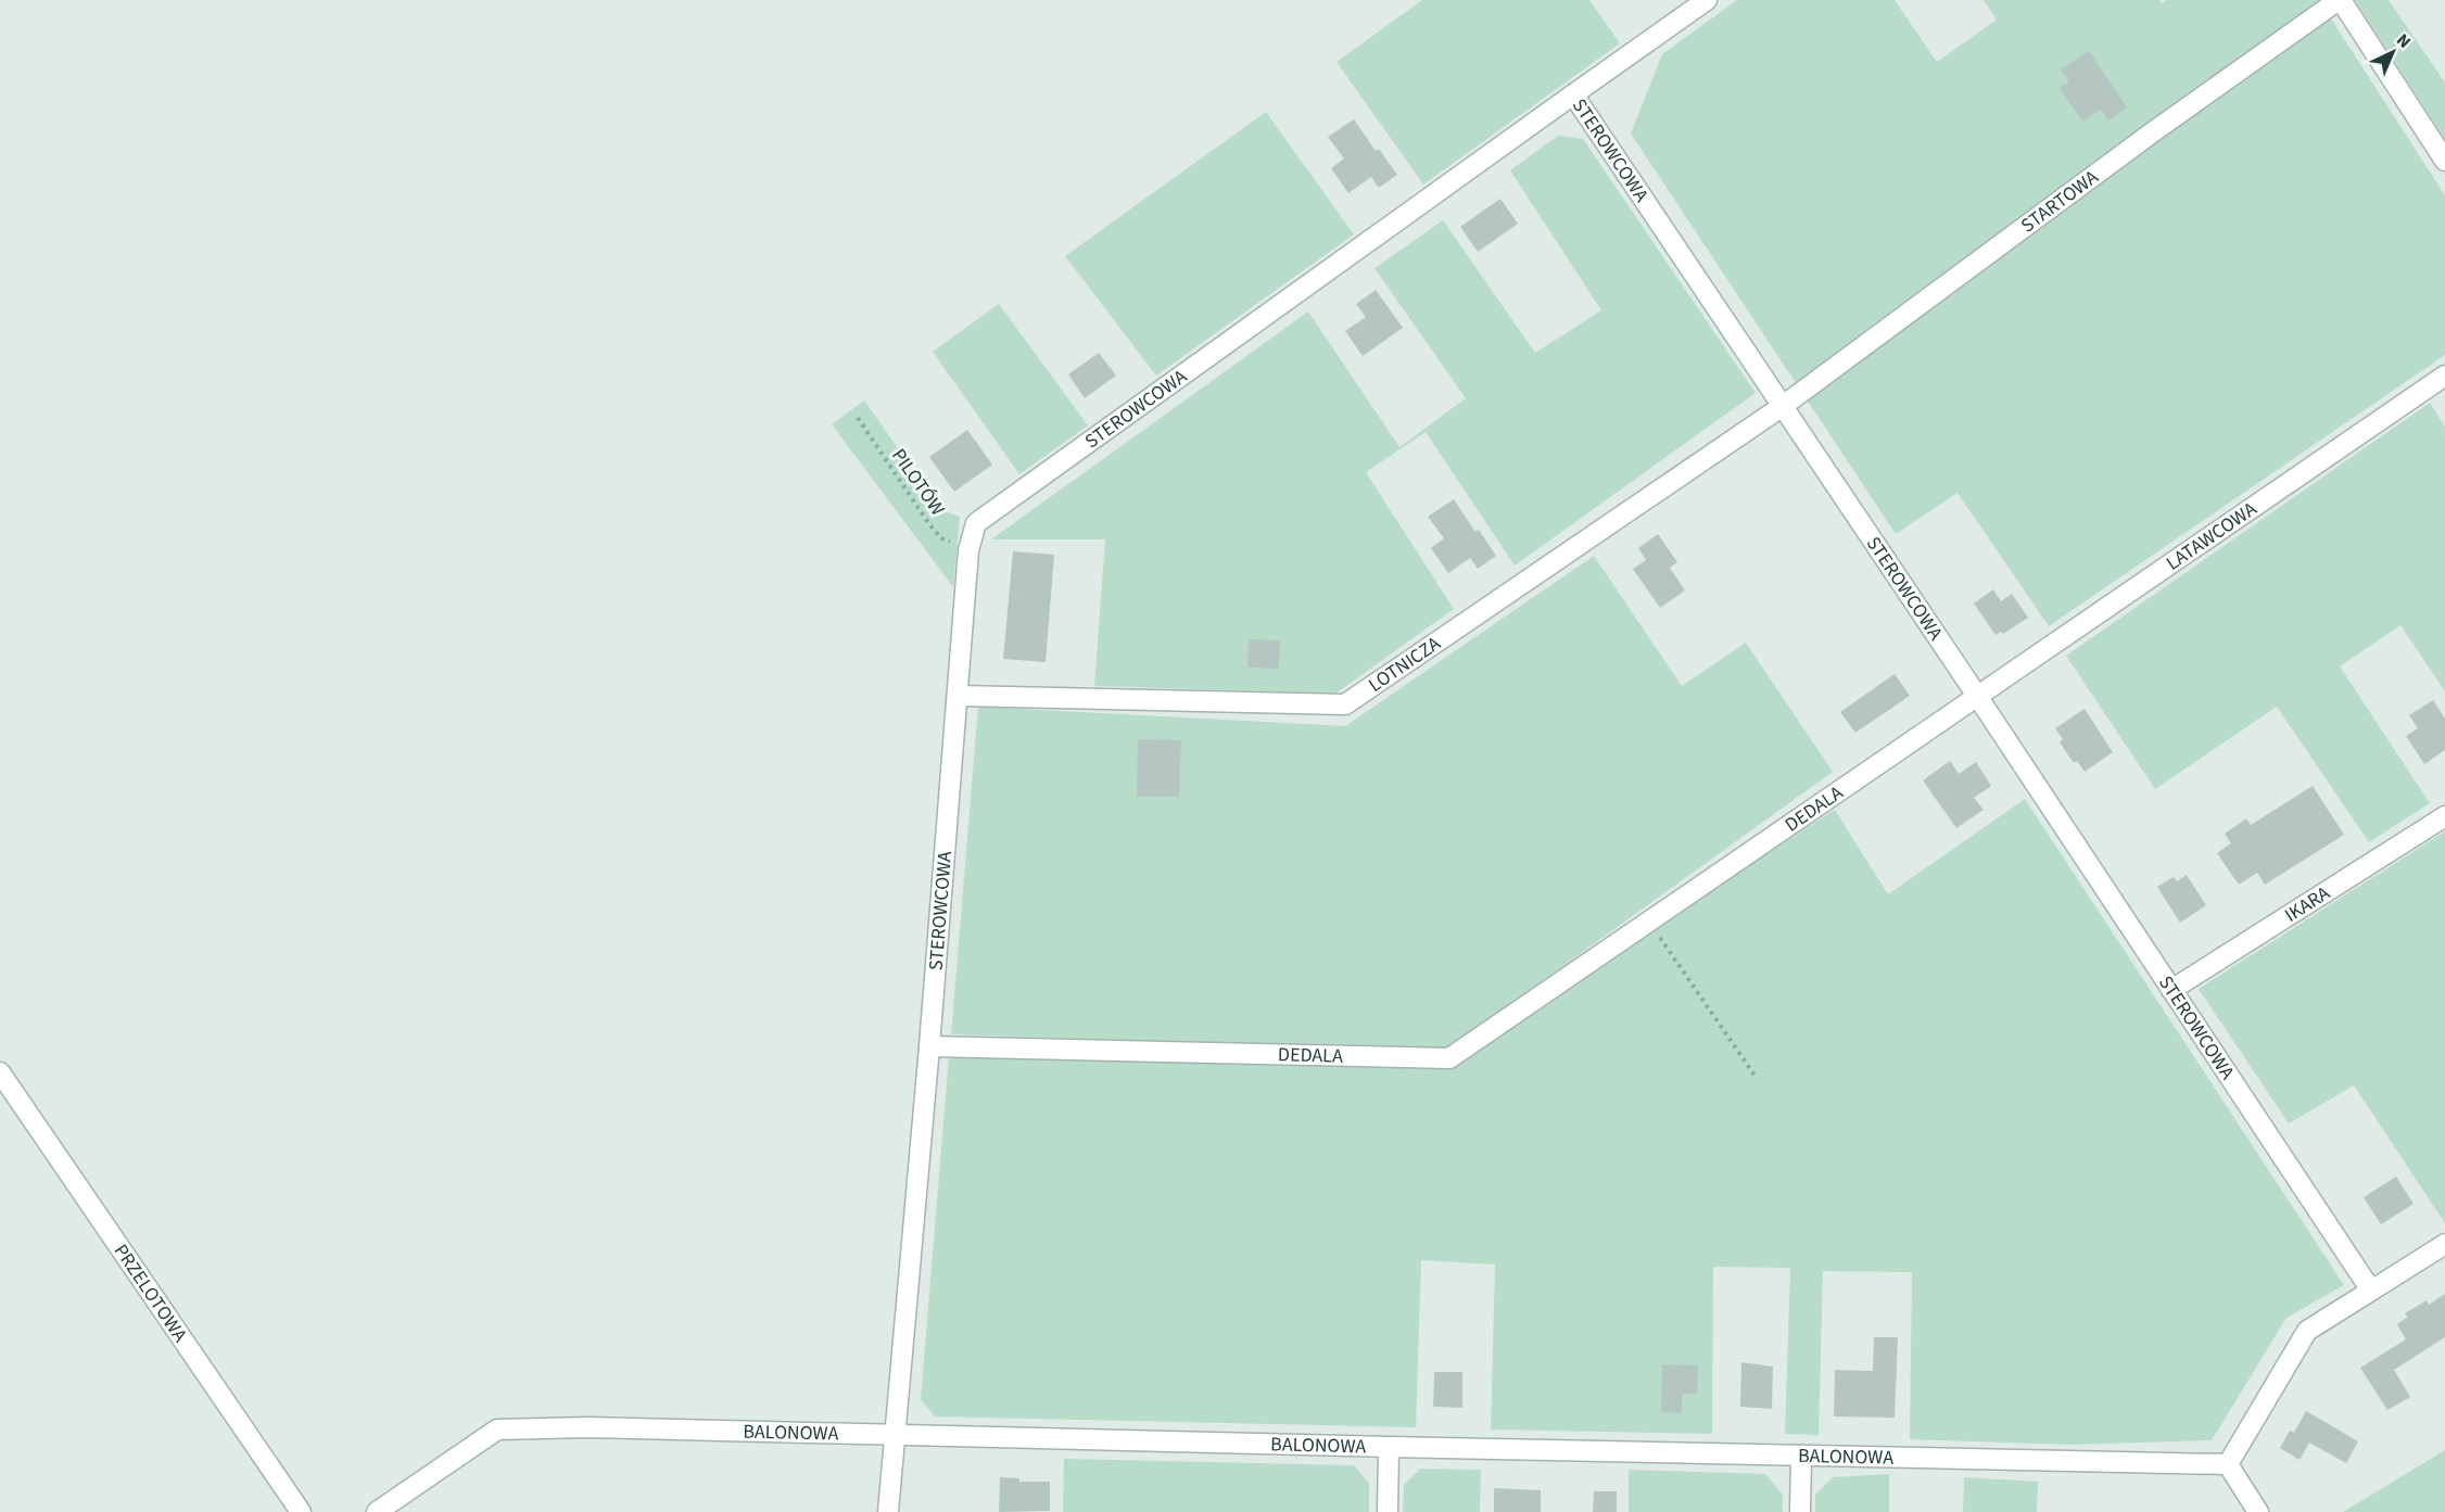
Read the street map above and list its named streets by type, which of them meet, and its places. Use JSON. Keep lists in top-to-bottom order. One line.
{"streets":{"street":["STEROWCOWA","STARTOWA","LATAWCOWA","LOTNICZA","DEDALA","IKARA","PRZELOTOWA","BALONOWA"],"path":["PILOTÓW"]},"crossings":[["STEROWCOWA","STARTOWA"],["STEROWCOWA","PILOTÓW"],["STEROWCOWA","LATAWCOWA"],["STEROWCOWA","LOTNICZA"],["STEROWCOWA","DEDALA"],["STEROWCOWA","IKARA"],["STEROWCOWA","BALONOWA"],["STARTOWA","LOTNICZA"],["LATAWCOWA","DEDALA"]],"north":"top right"}
